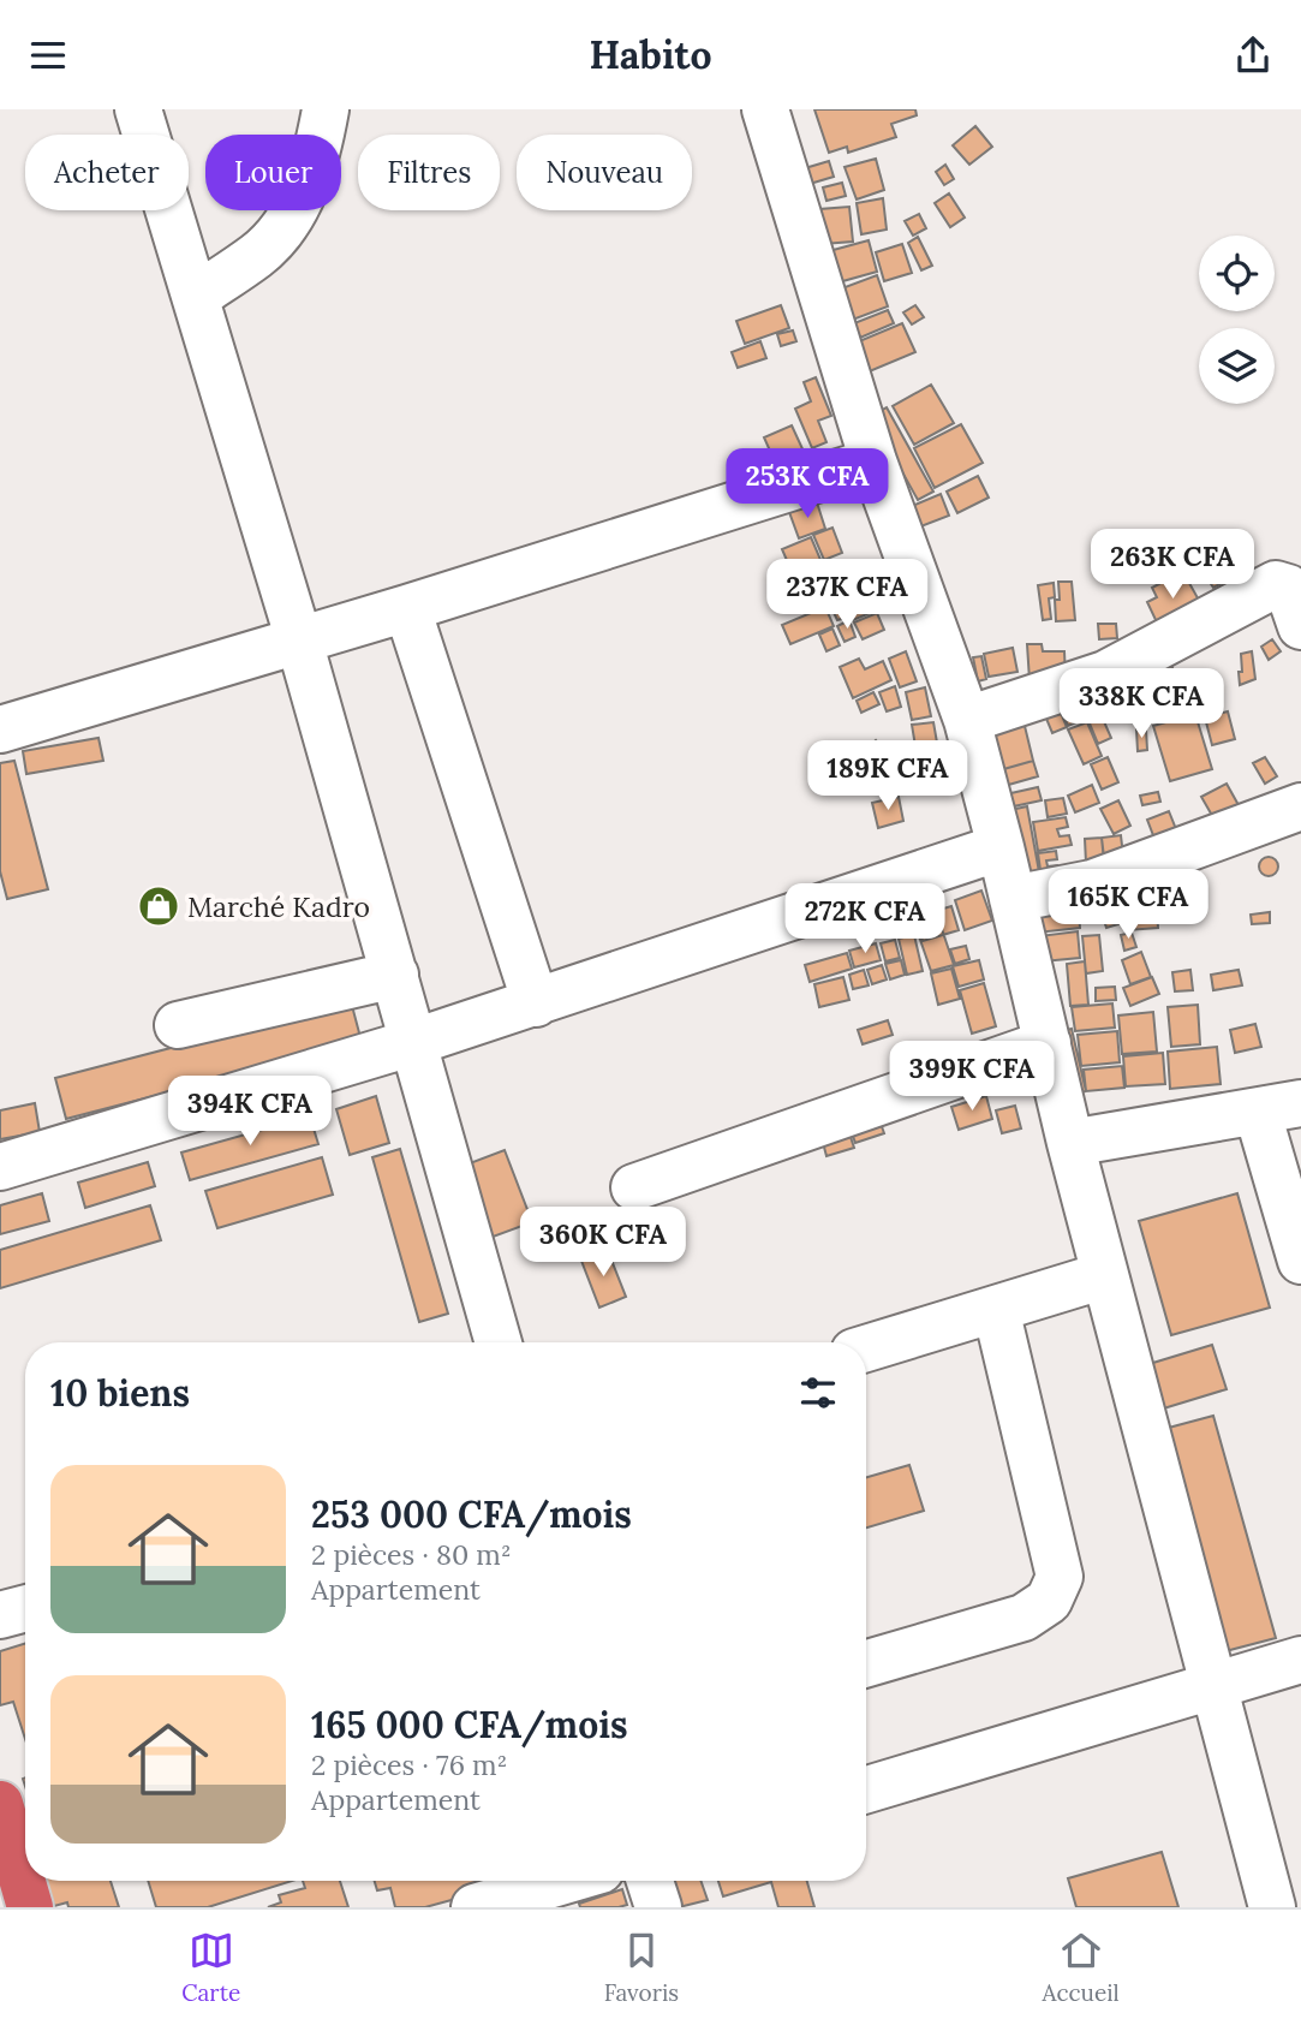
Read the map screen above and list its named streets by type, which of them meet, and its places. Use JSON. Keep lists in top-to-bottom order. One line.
{"places":{"shop":["Marché Kadro"]},"page":{"header":"Habito","chip":["Acheter","Louer","Filtres","Nouveau"],"price":["253K CFA","263K CFA","237K CFA","338K CFA","189K CFA","165K CFA","272K CFA","399K CFA","394K CFA","360K CFA"],"heading":"10 biens","list":[{"name":"253 000 CFA/mois","note":"2 pièces · 80 m² · Appartement"},{"name":"165 000 CFA/mois","note":"2 pièces · 76 m² · Appartement"}],"tabs":["Carte","Favoris","Accueil"]}}
